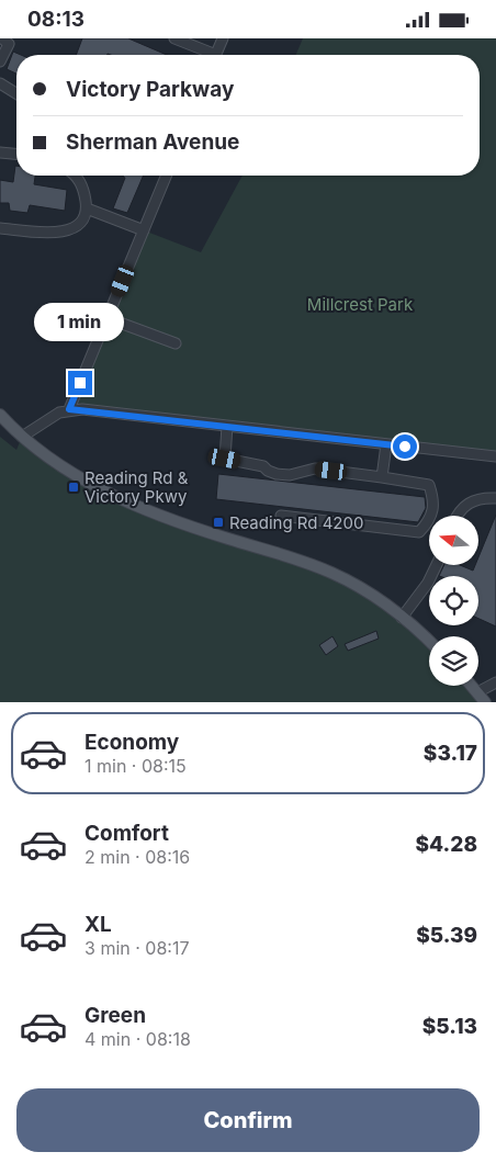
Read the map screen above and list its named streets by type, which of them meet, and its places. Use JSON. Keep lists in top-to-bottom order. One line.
{"parks":["Millcrest Park"],"places":{"transit":["Reading Rd & Victory Pkwy","Reading Rd 4200"]},"north":"left","page":{"status":"08:13","banner":["Victory Parkway","Sherman Avenue"],"bubble":"1 min","list":[{"name":"Economy","note":"1 min · 08:15","value":"$3.17"},{"name":"Comfort","note":"2 min · 08:16","value":"$4.28"},{"name":"XL","note":"3 min · 08:17","value":"$5.39"},{"name":"Green","note":"4 min · 08:18","value":"$5.13"}],"buttons":"Confirm"}}
